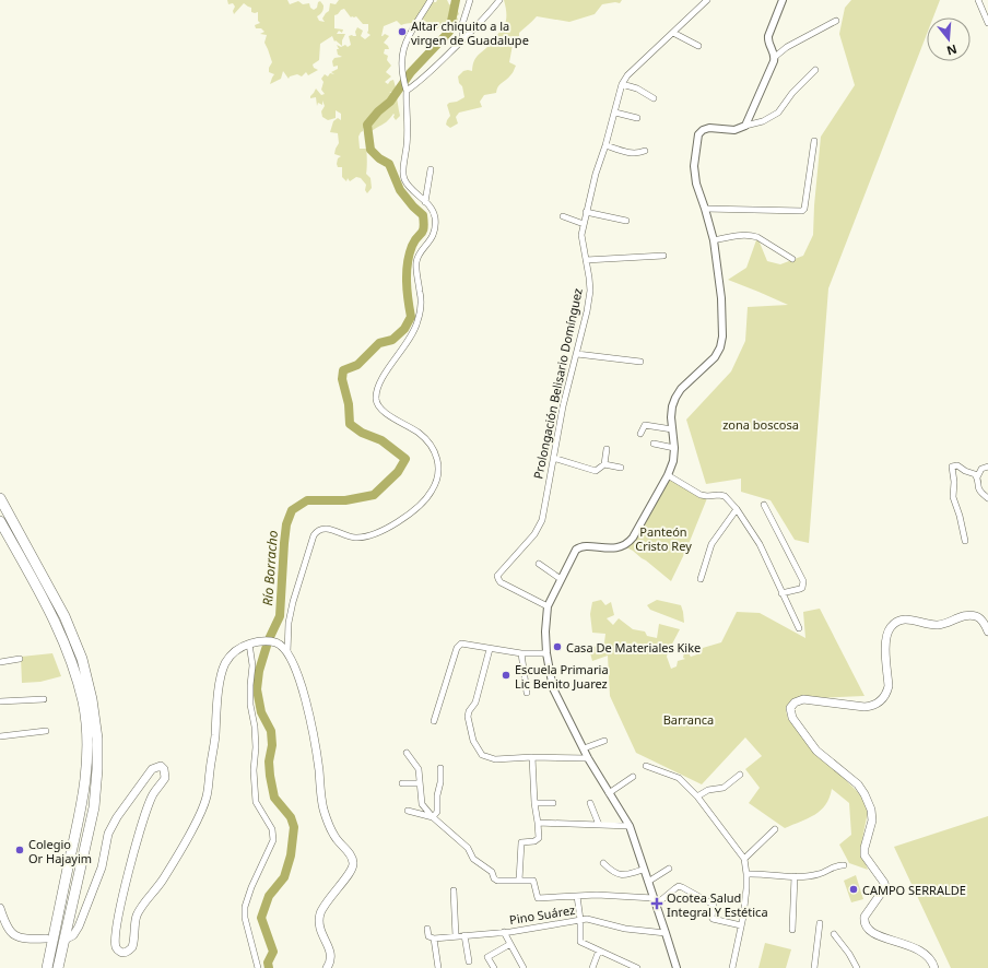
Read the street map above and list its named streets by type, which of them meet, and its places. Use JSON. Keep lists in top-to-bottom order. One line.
{"streets":{"street":["Prolongación Belisario Domínguez","Pino Suárez"]},"water":["Río Borracho"],"parks":["zona boscosa","Panteón Cristo Rey","Barranca"],"places":{"other":["Altar chiquito a la virgen de Guadalupe","Casa De Materiales Kike","Escuela Primaria Lic Benito Juarez","Colegio Or Hajayim","CAMPO SERRALDE"],"health":["Ocotea Salud Integral Y Estética"]},"north":"bottom"}
